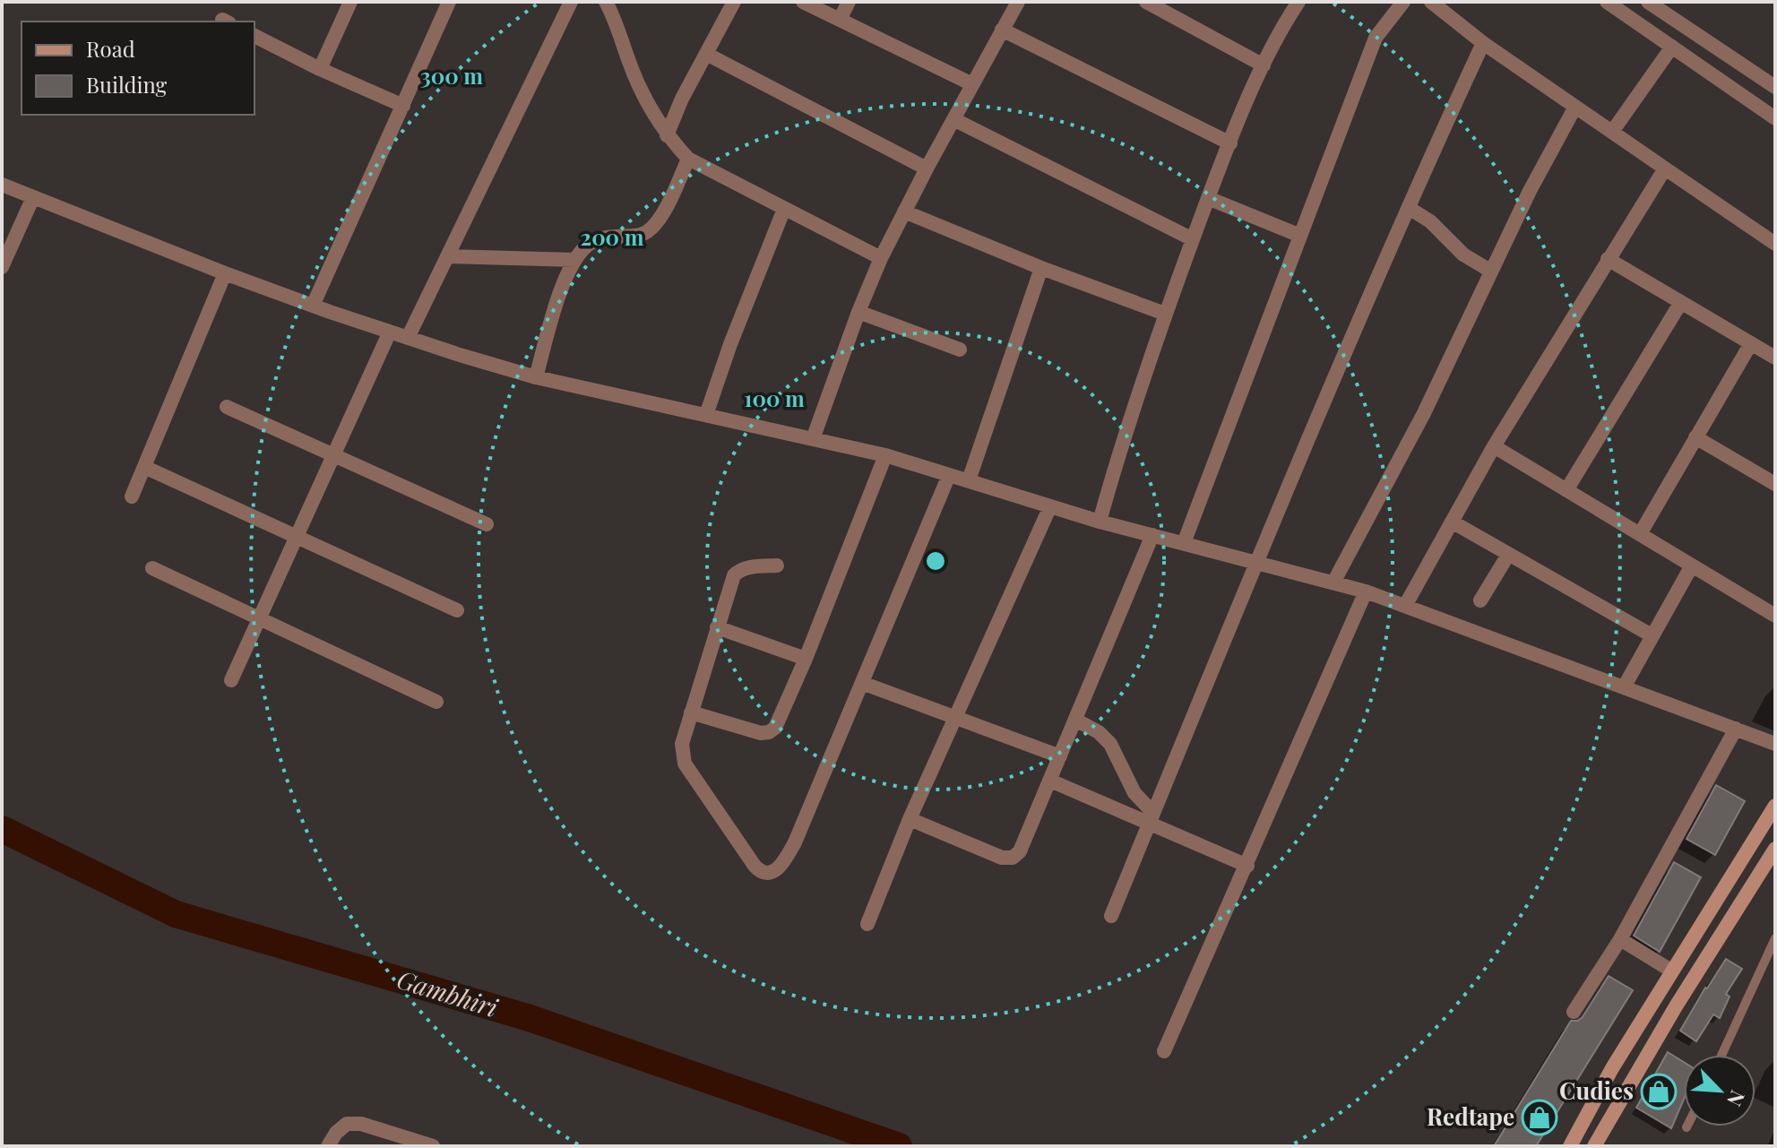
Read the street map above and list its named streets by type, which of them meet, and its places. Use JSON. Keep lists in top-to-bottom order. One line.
{"water":["Gambhiri"],"places":{"shop":["Cudies","Redtape"]},"legend":["Road","Building"],"north":"bottom right","rings":["300 m","200 m","100 m"]}
